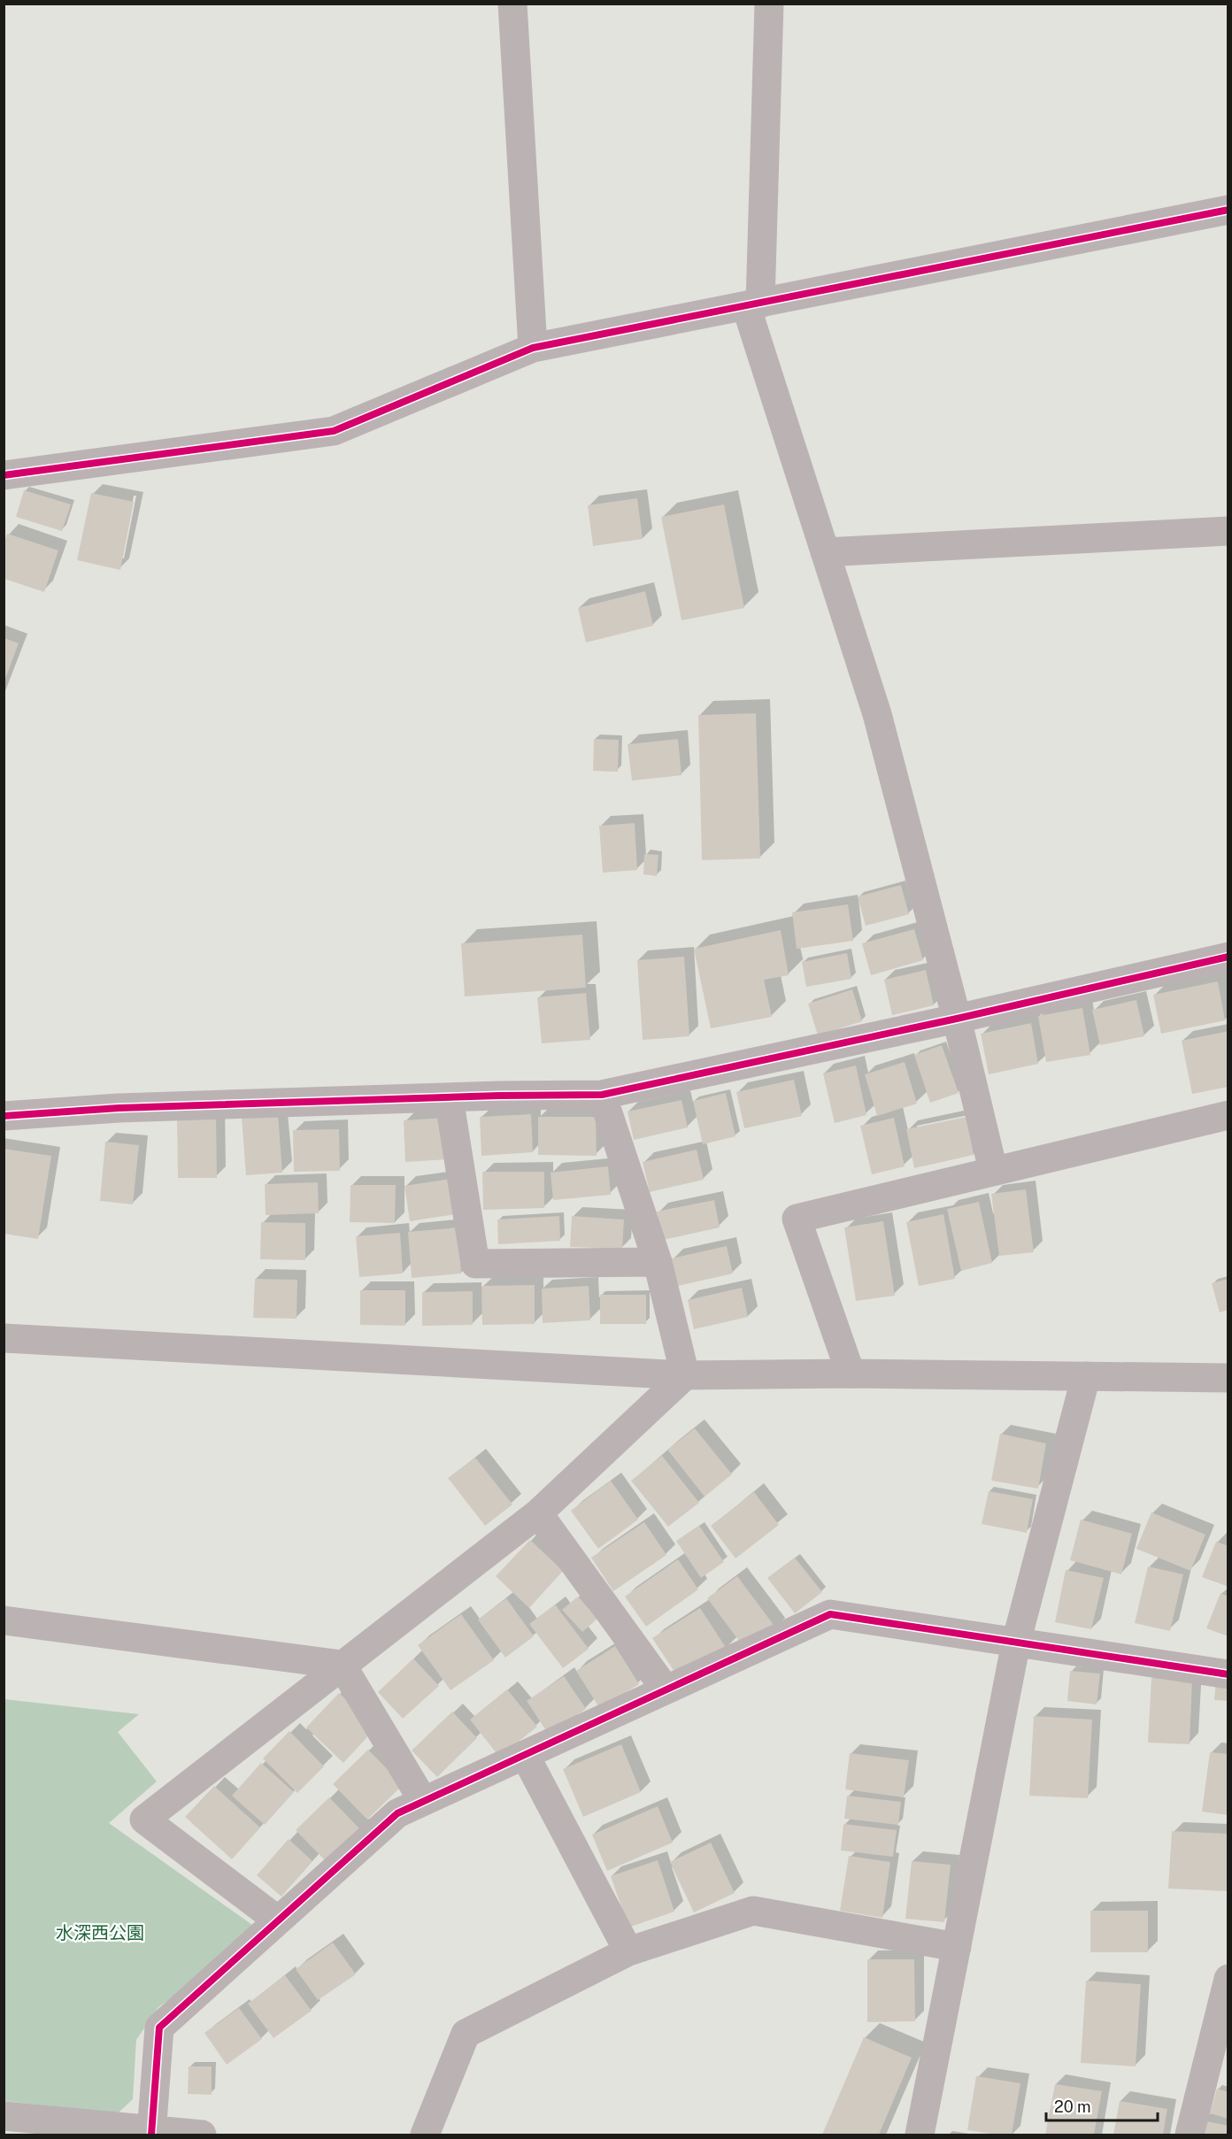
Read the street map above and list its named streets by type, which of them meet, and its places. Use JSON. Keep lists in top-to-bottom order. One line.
{"parks":["水深西公園"],"scale_bar":"20 m"}
